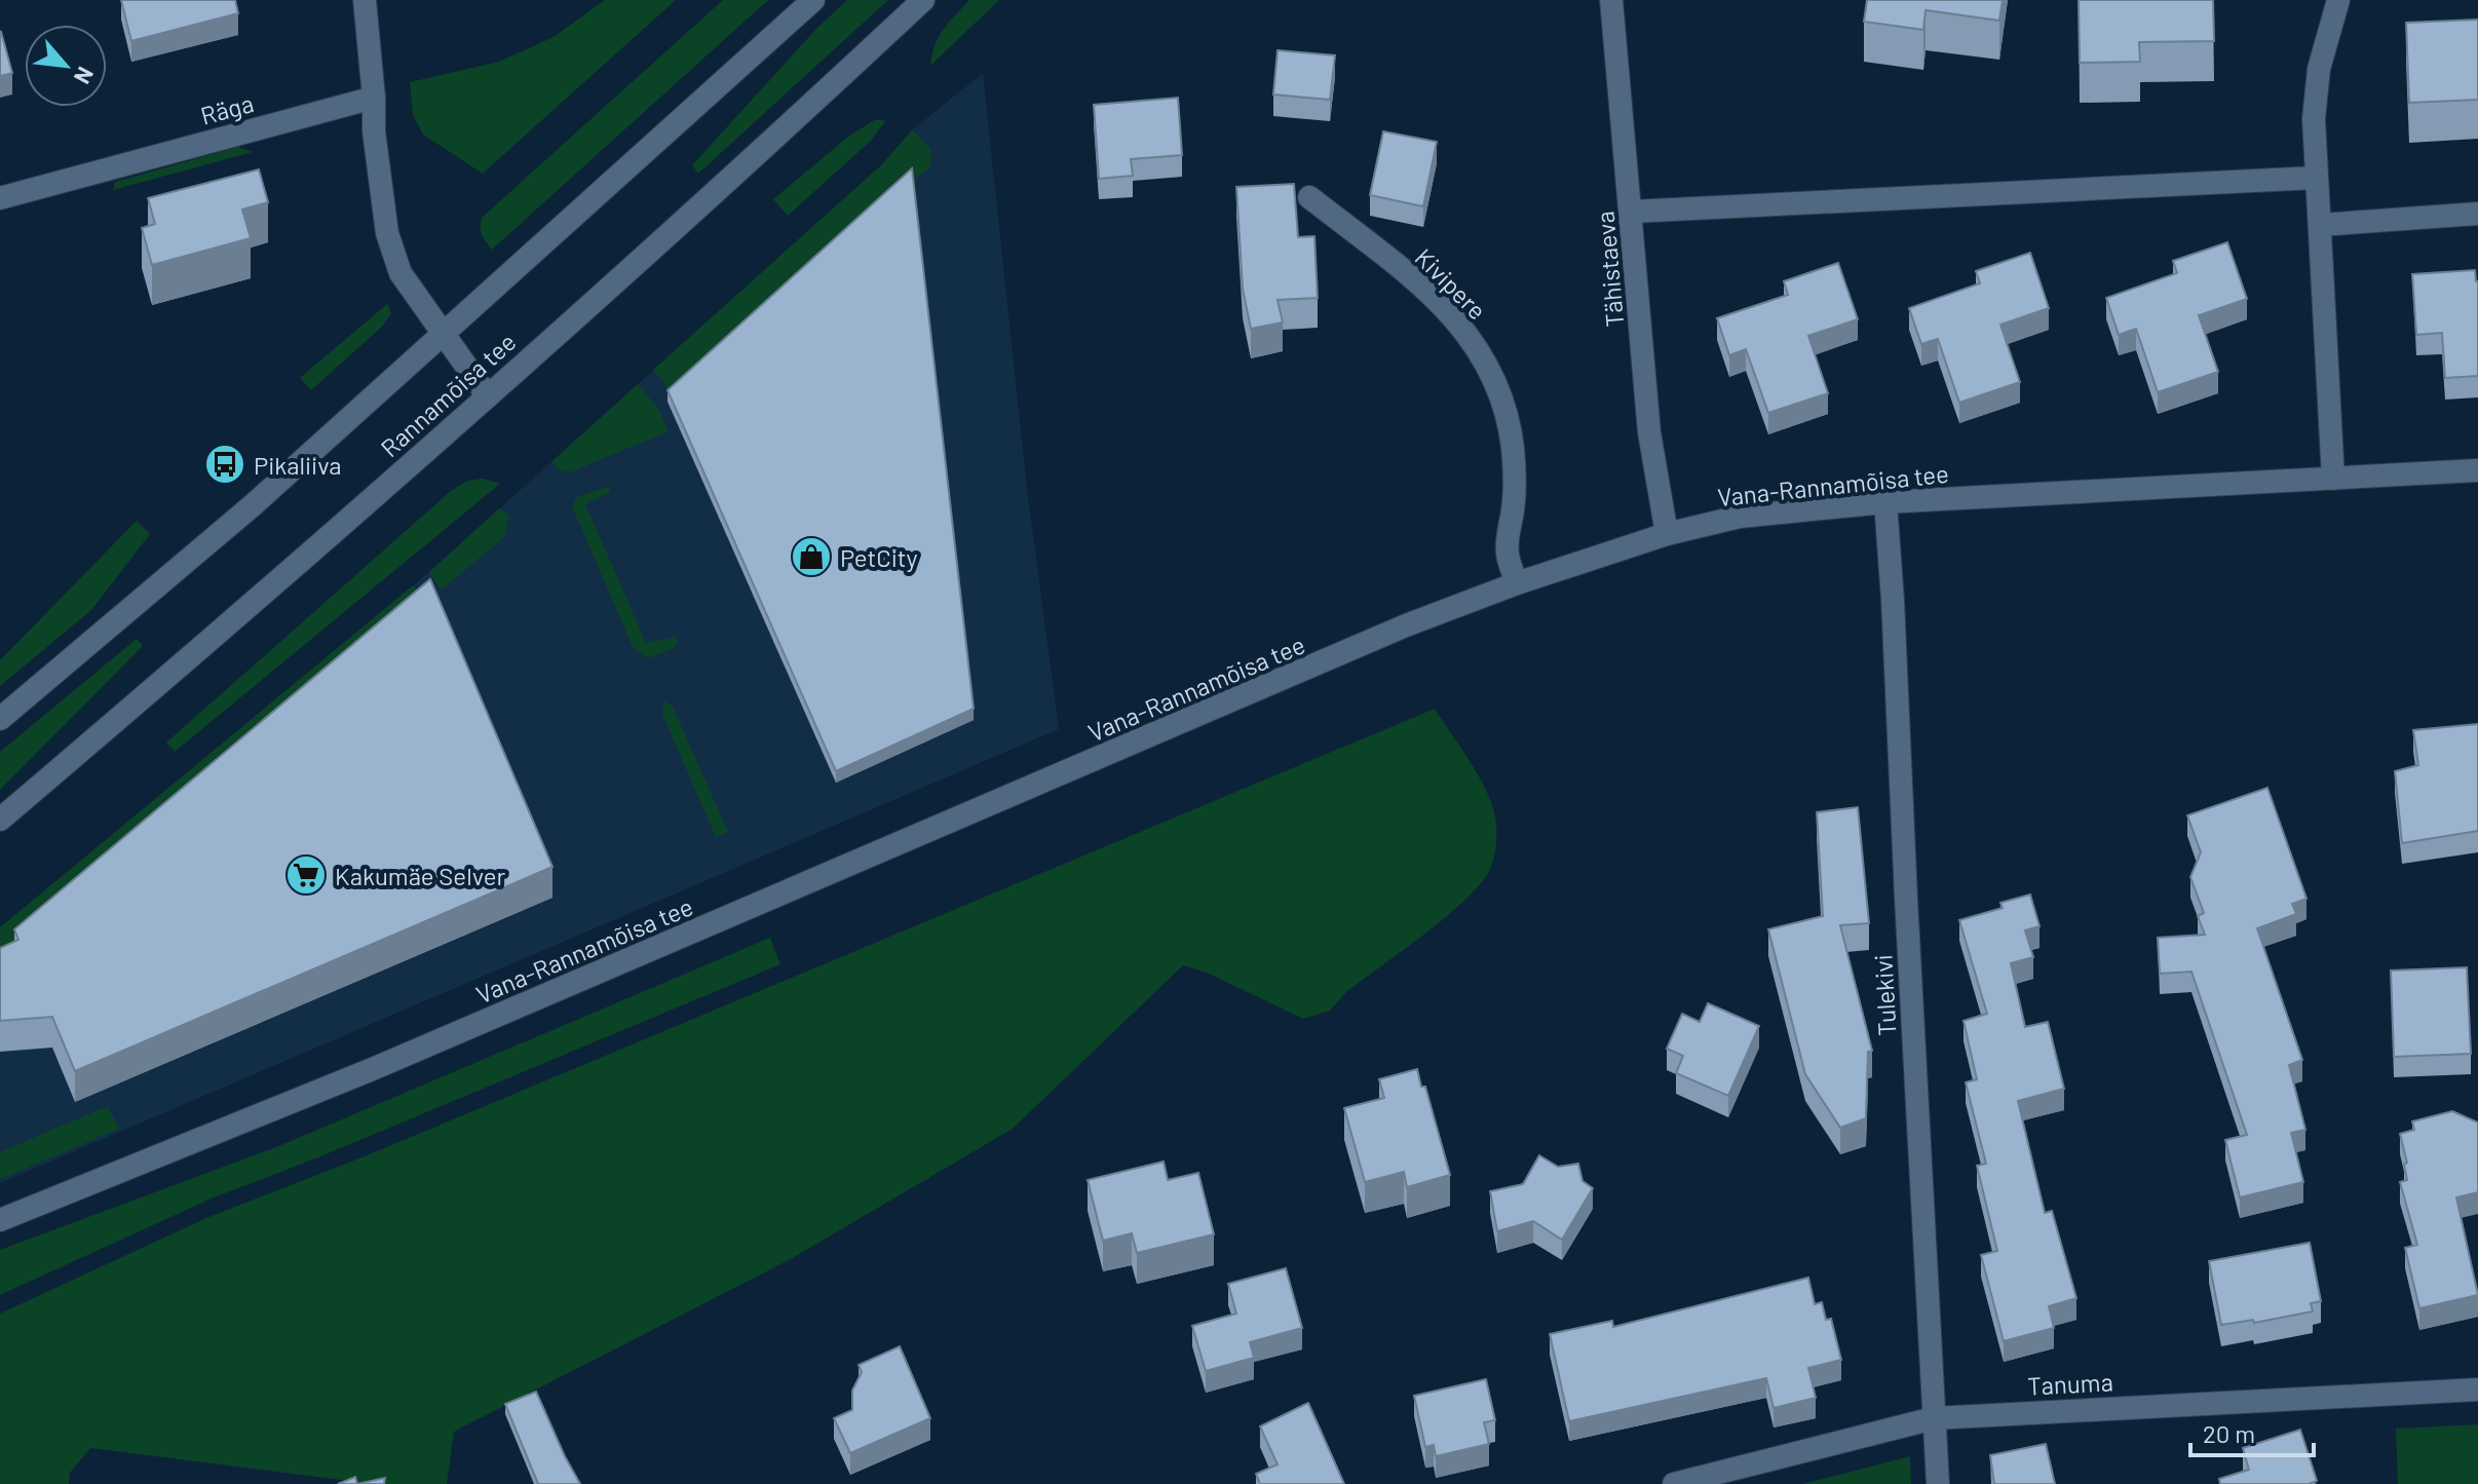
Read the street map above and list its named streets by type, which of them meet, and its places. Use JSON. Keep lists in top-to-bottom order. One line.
{"streets":{"street":["Räga","Tähistaeva","Kivipere","Rannamõisa tee","Vana-Rannamõisa tee","Tulekivi","Tanuma"]},"crossings":[["Tähistaeva","Vana-Rannamõisa tee"],["Kivipere","Vana-Rannamõisa tee"],["Vana-Rannamõisa tee","Tulekivi"],["Tulekivi","Tanuma"]],"places":{"bus stop":["Pikaliiva"],"shop":["PetCity"],"supermarket":["Kakumäe Selver"]},"scale_bar":"20 m","north":"bottom right"}
